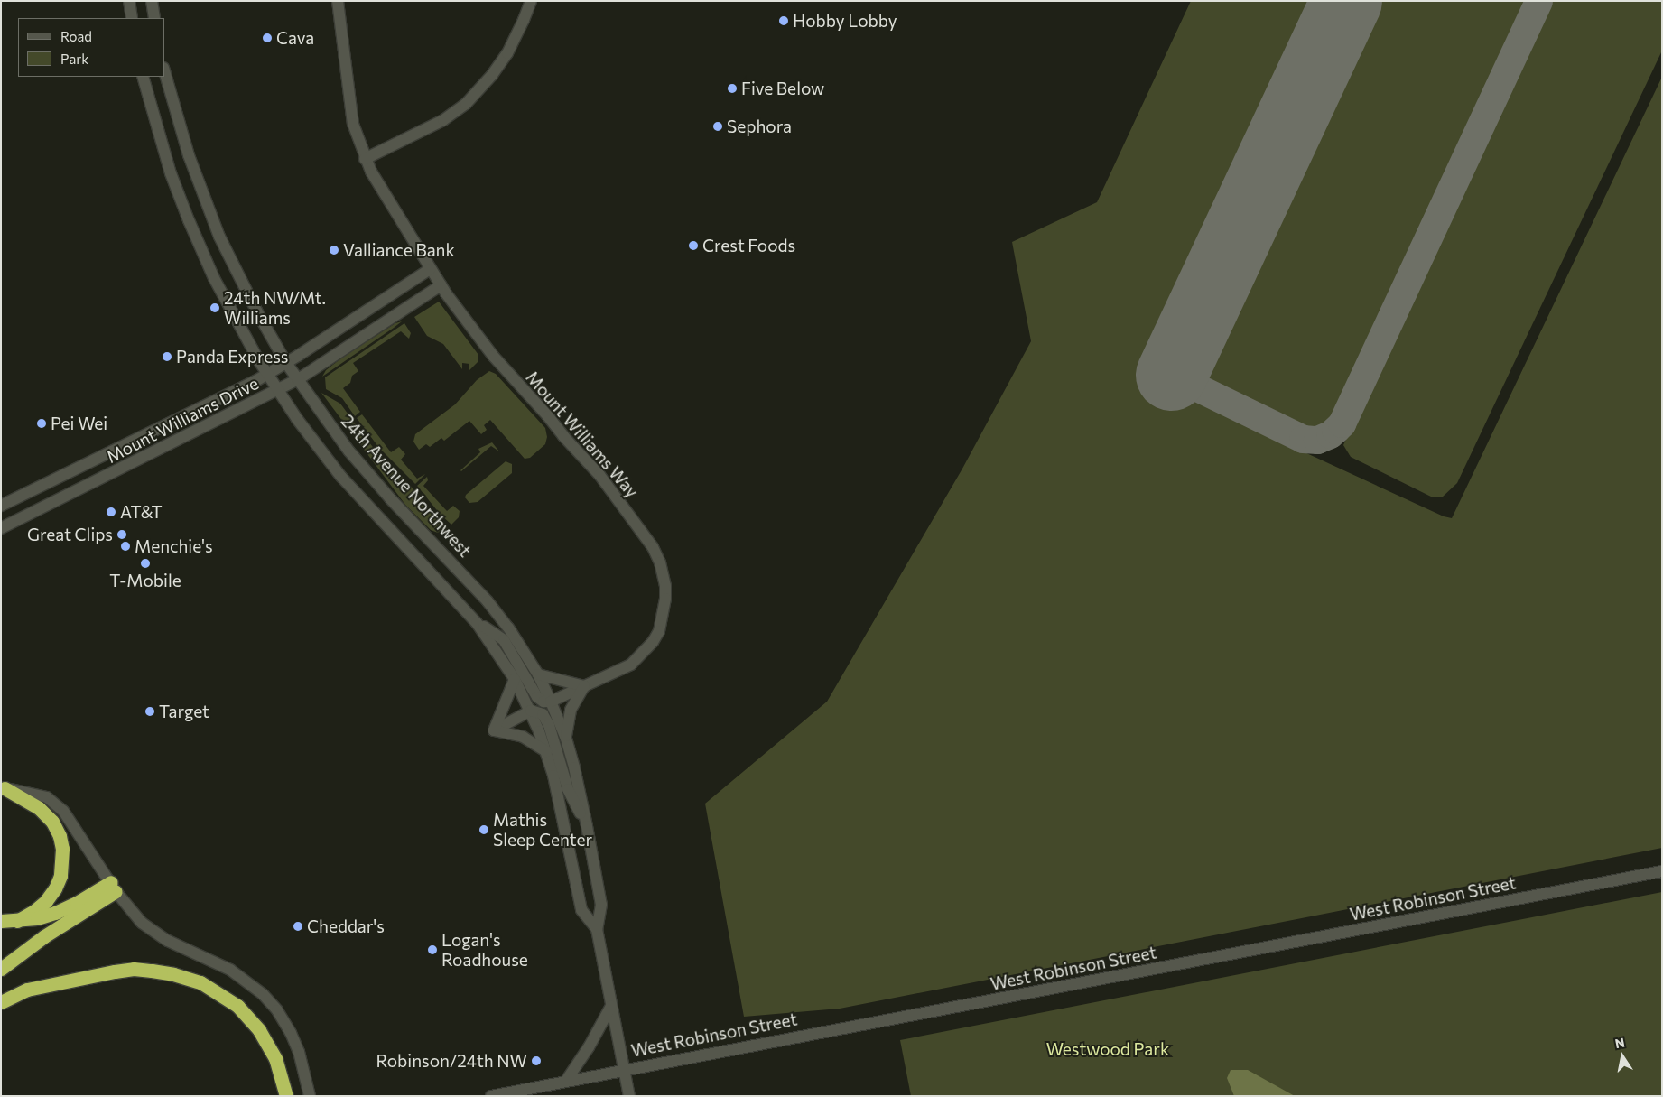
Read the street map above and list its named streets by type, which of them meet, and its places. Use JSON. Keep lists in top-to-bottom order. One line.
{"streets":{"main road":["Mount Williams Drive","Mount Williams Way","24th Avenue Northwest","West Robinson Street"]},"crossings":[["Mount Williams Drive","Mount Williams Way"],["Mount Williams Drive","24th Avenue Northwest"],["Mount Williams Way","24th Avenue Northwest"],["24th Avenue Northwest","West Robinson Street"]],"parks":["Westwood Park"],"places":["Hobby Lobby","Cava","Five Below","Sephora","Crest Foods","Valliance Bank","24th NW/Mt. Williams","Panda Express","Pei Wei","AT&T","Great Clips","Menchie's","T-Mobile","Target","Mathis Sleep Center","Cheddar's","Logan's Roadhouse","Robinson/24th NW"],"legend":["Road","Park"],"north":"top"}
